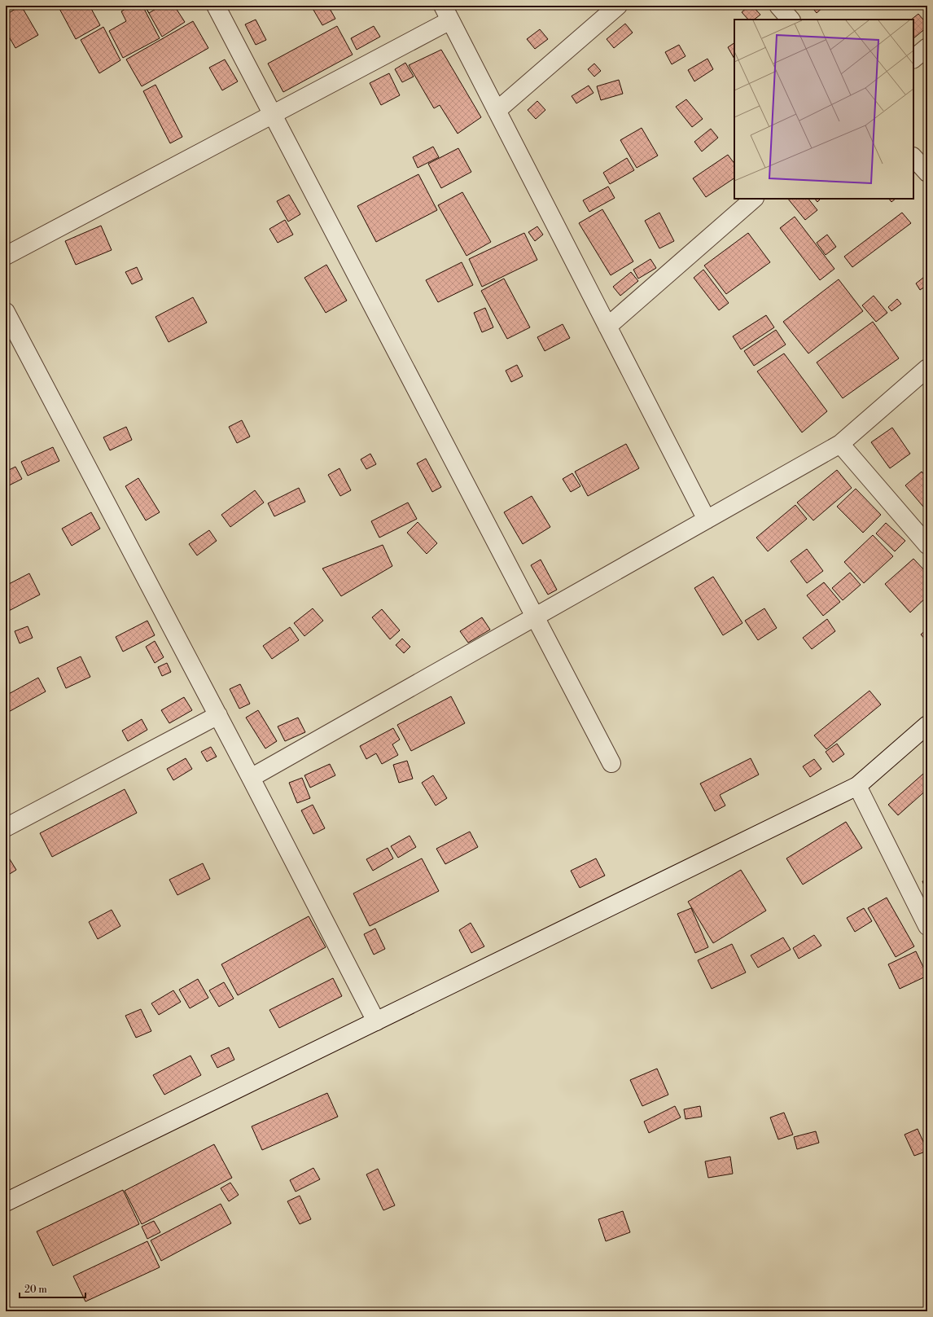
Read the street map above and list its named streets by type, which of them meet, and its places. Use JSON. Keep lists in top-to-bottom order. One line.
{"scale_bar":"20 m"}
